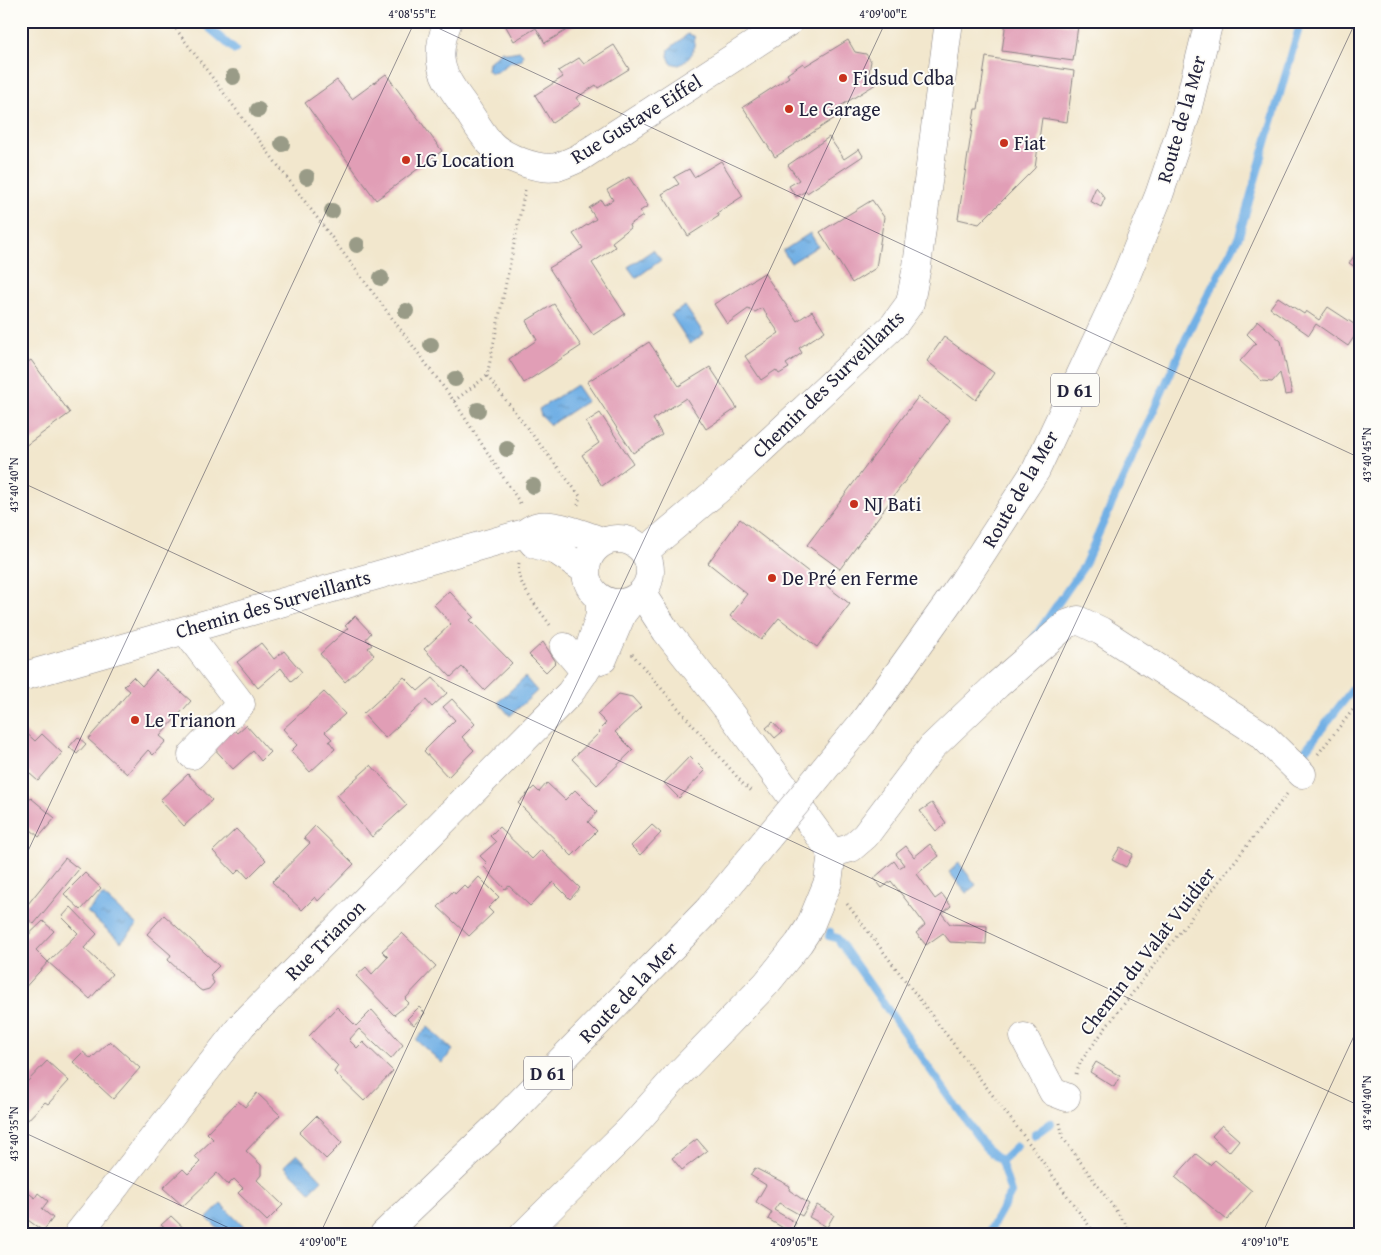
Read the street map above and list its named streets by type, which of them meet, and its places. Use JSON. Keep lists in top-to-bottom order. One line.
{"streets":{"street":["Rue Gustave Eiffel","Route de la Mer","Chemin des Surveillants","D 61","Rue Trianon"],"path":["Chemin du Valat Vuidier"]},"crossings":[["Chemin des Surveillants","Rue Trianon"]],"places":["Fidsud Cdba","Le Garage","Fiat","LG Location","NJ Bati","De Pré en Ferme","Le Trianon"],"coordinates":["4°08'55\"E","4°09'00\"E","43°40'45\"N","43°40'40\"N","43°40'35\"N","4°09'05\"E","4°09'10\"E"]}
